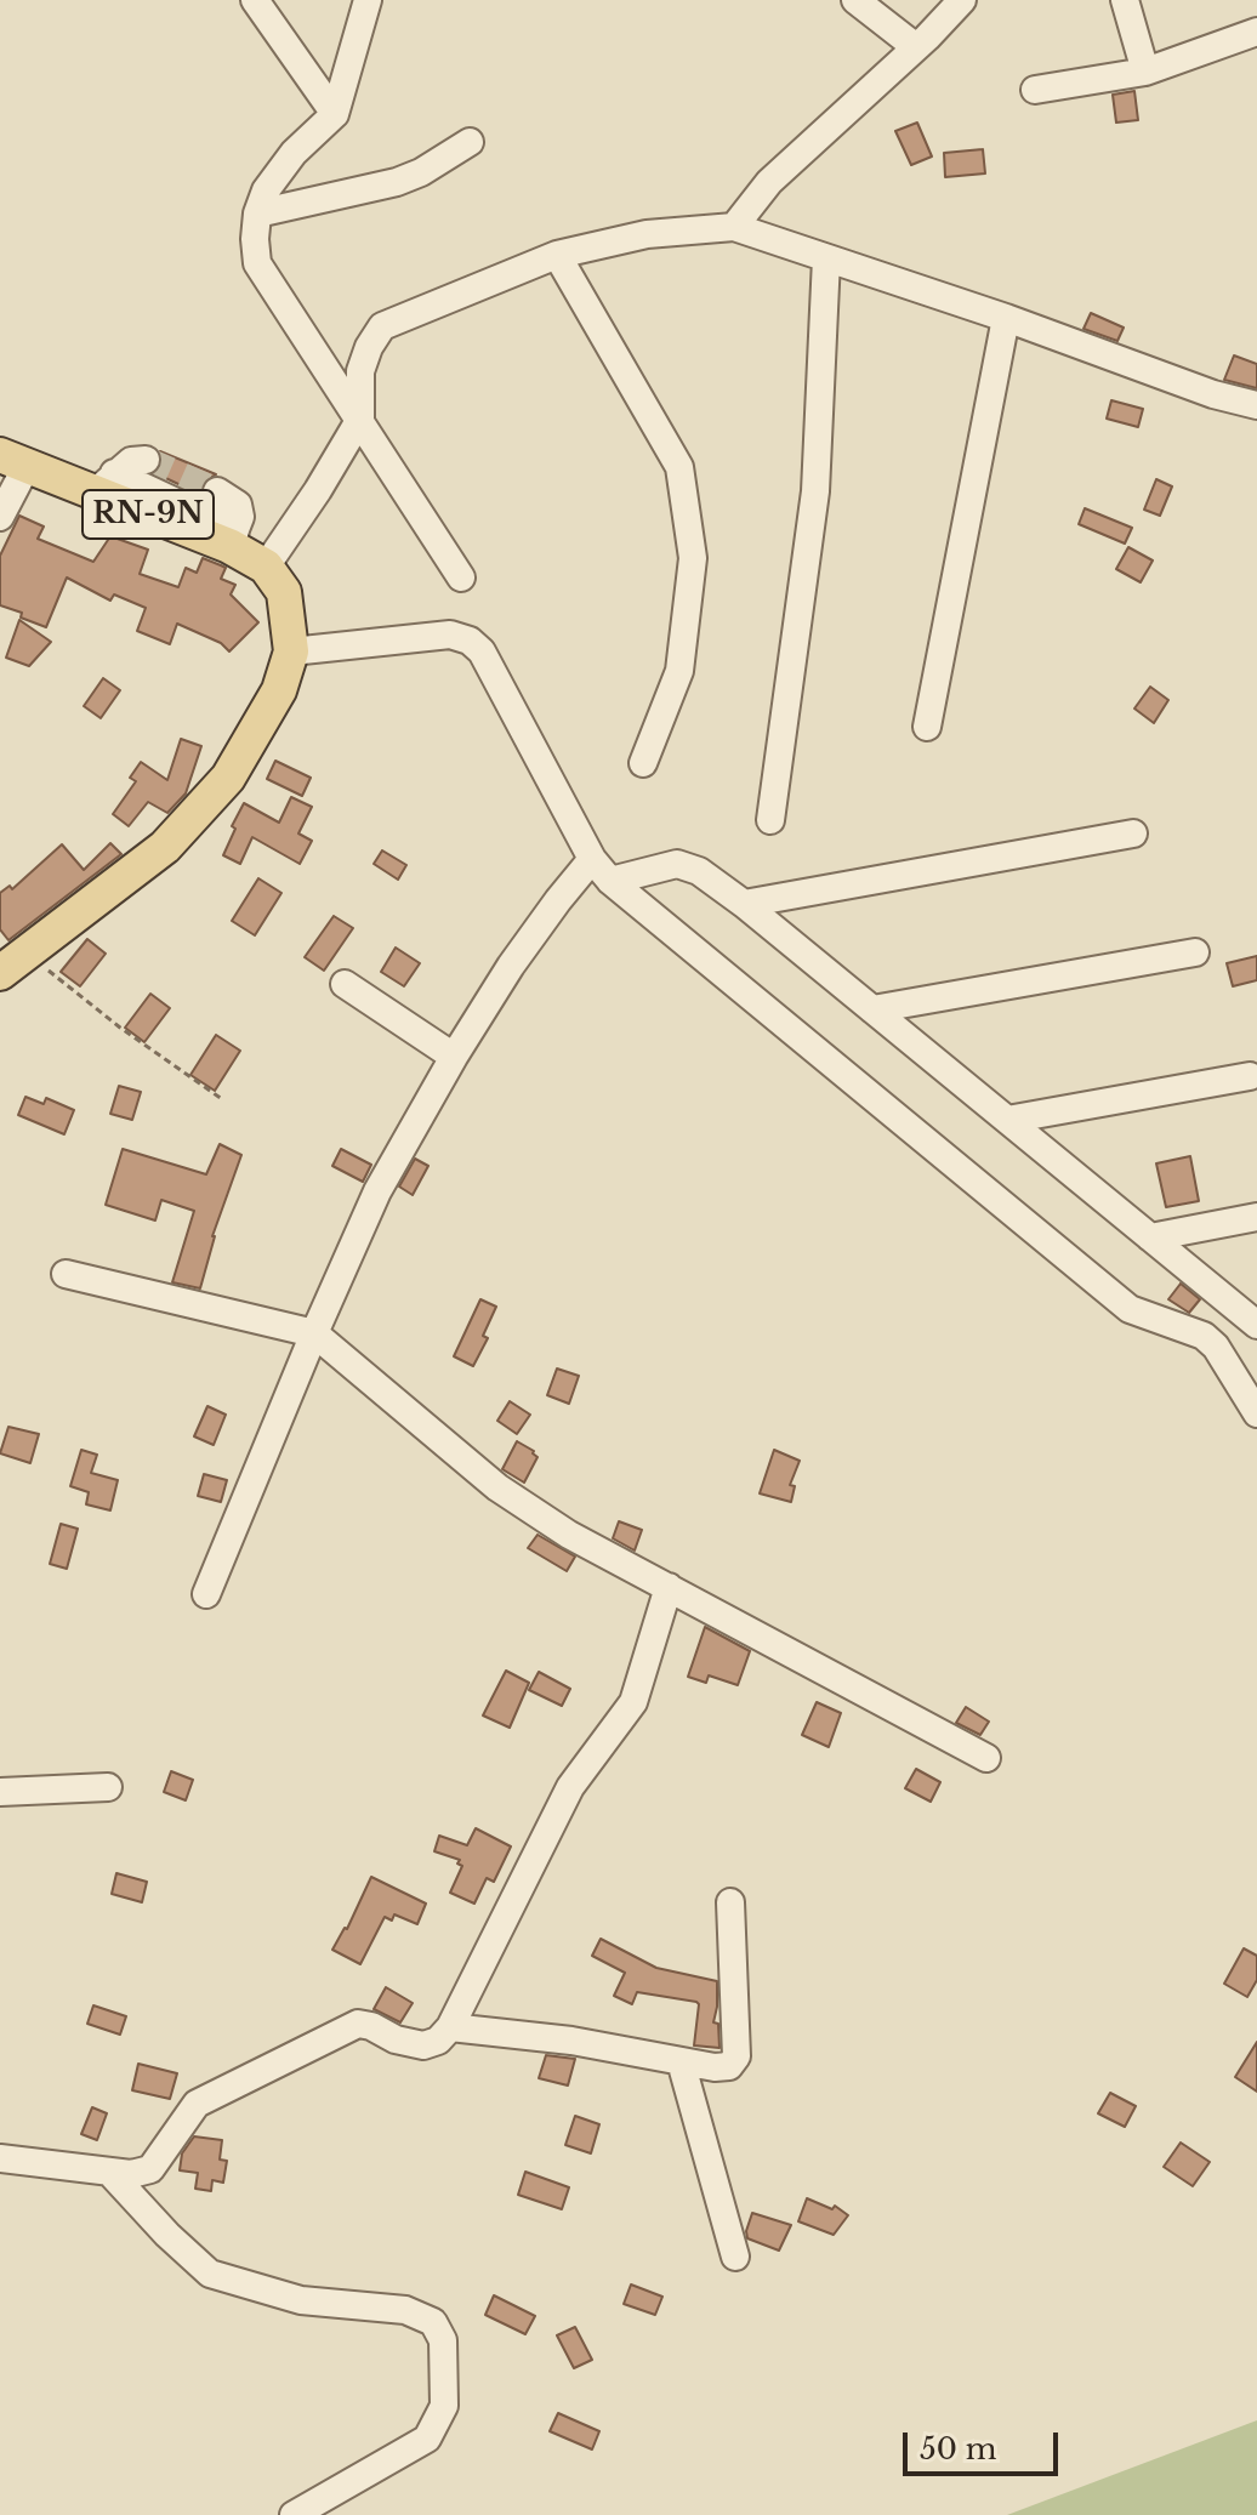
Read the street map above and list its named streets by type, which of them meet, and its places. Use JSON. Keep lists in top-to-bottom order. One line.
{"streets":{"main road":["RN-9N"]},"scale_bar":"50 m"}
